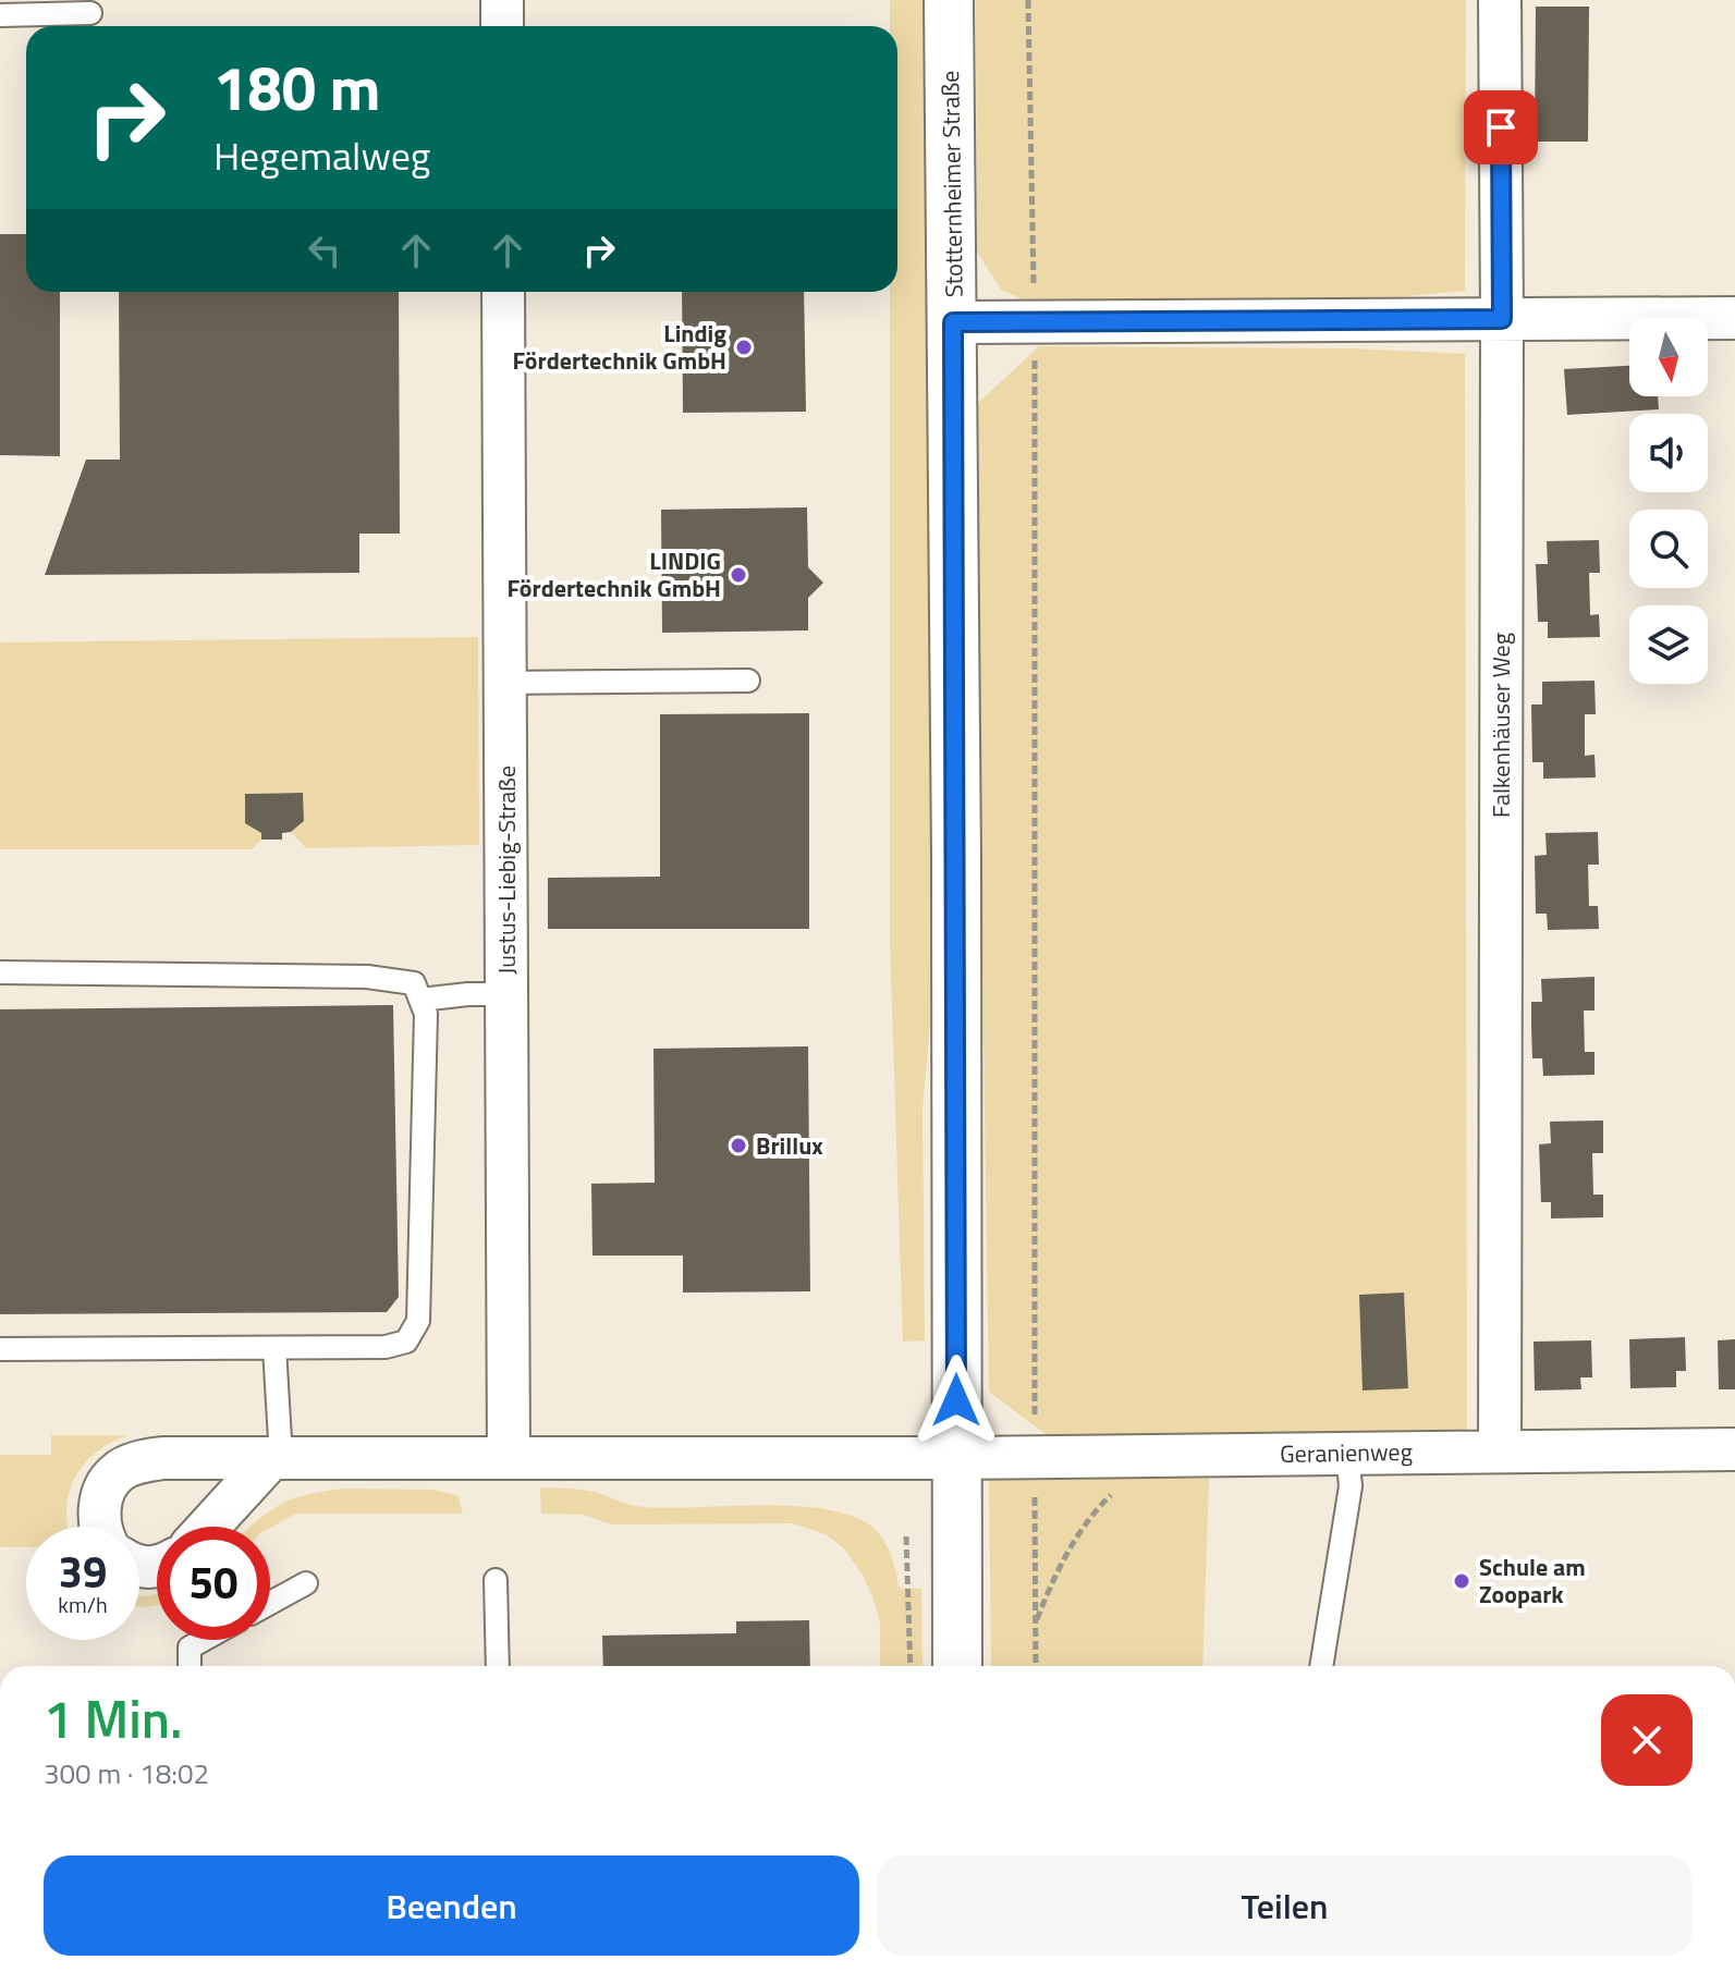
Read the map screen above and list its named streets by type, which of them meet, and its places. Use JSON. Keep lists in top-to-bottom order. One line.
{"streets":{"main road":["Stotternheimer Straße"],"street":["Falkenhäuser Weg","Justus-Liebig-Straße","Geranienweg"]},"crossings":[["Stotternheimer Straße","Geranienweg"],["Falkenhäuser Weg","Geranienweg"]],"places":["Lindig Fördertechnik GmbH","LINDIG Fördertechnik GmbH","Brillux","Schule am Zoopark"],"north":"bottom","page":{"turn":["180 m","Hegemalweg"],"speed":"39 km/h","limit":"50","heading":["1 Min.","300 m · 18:02"],"buttons":["Beenden","Teilen"]}}
